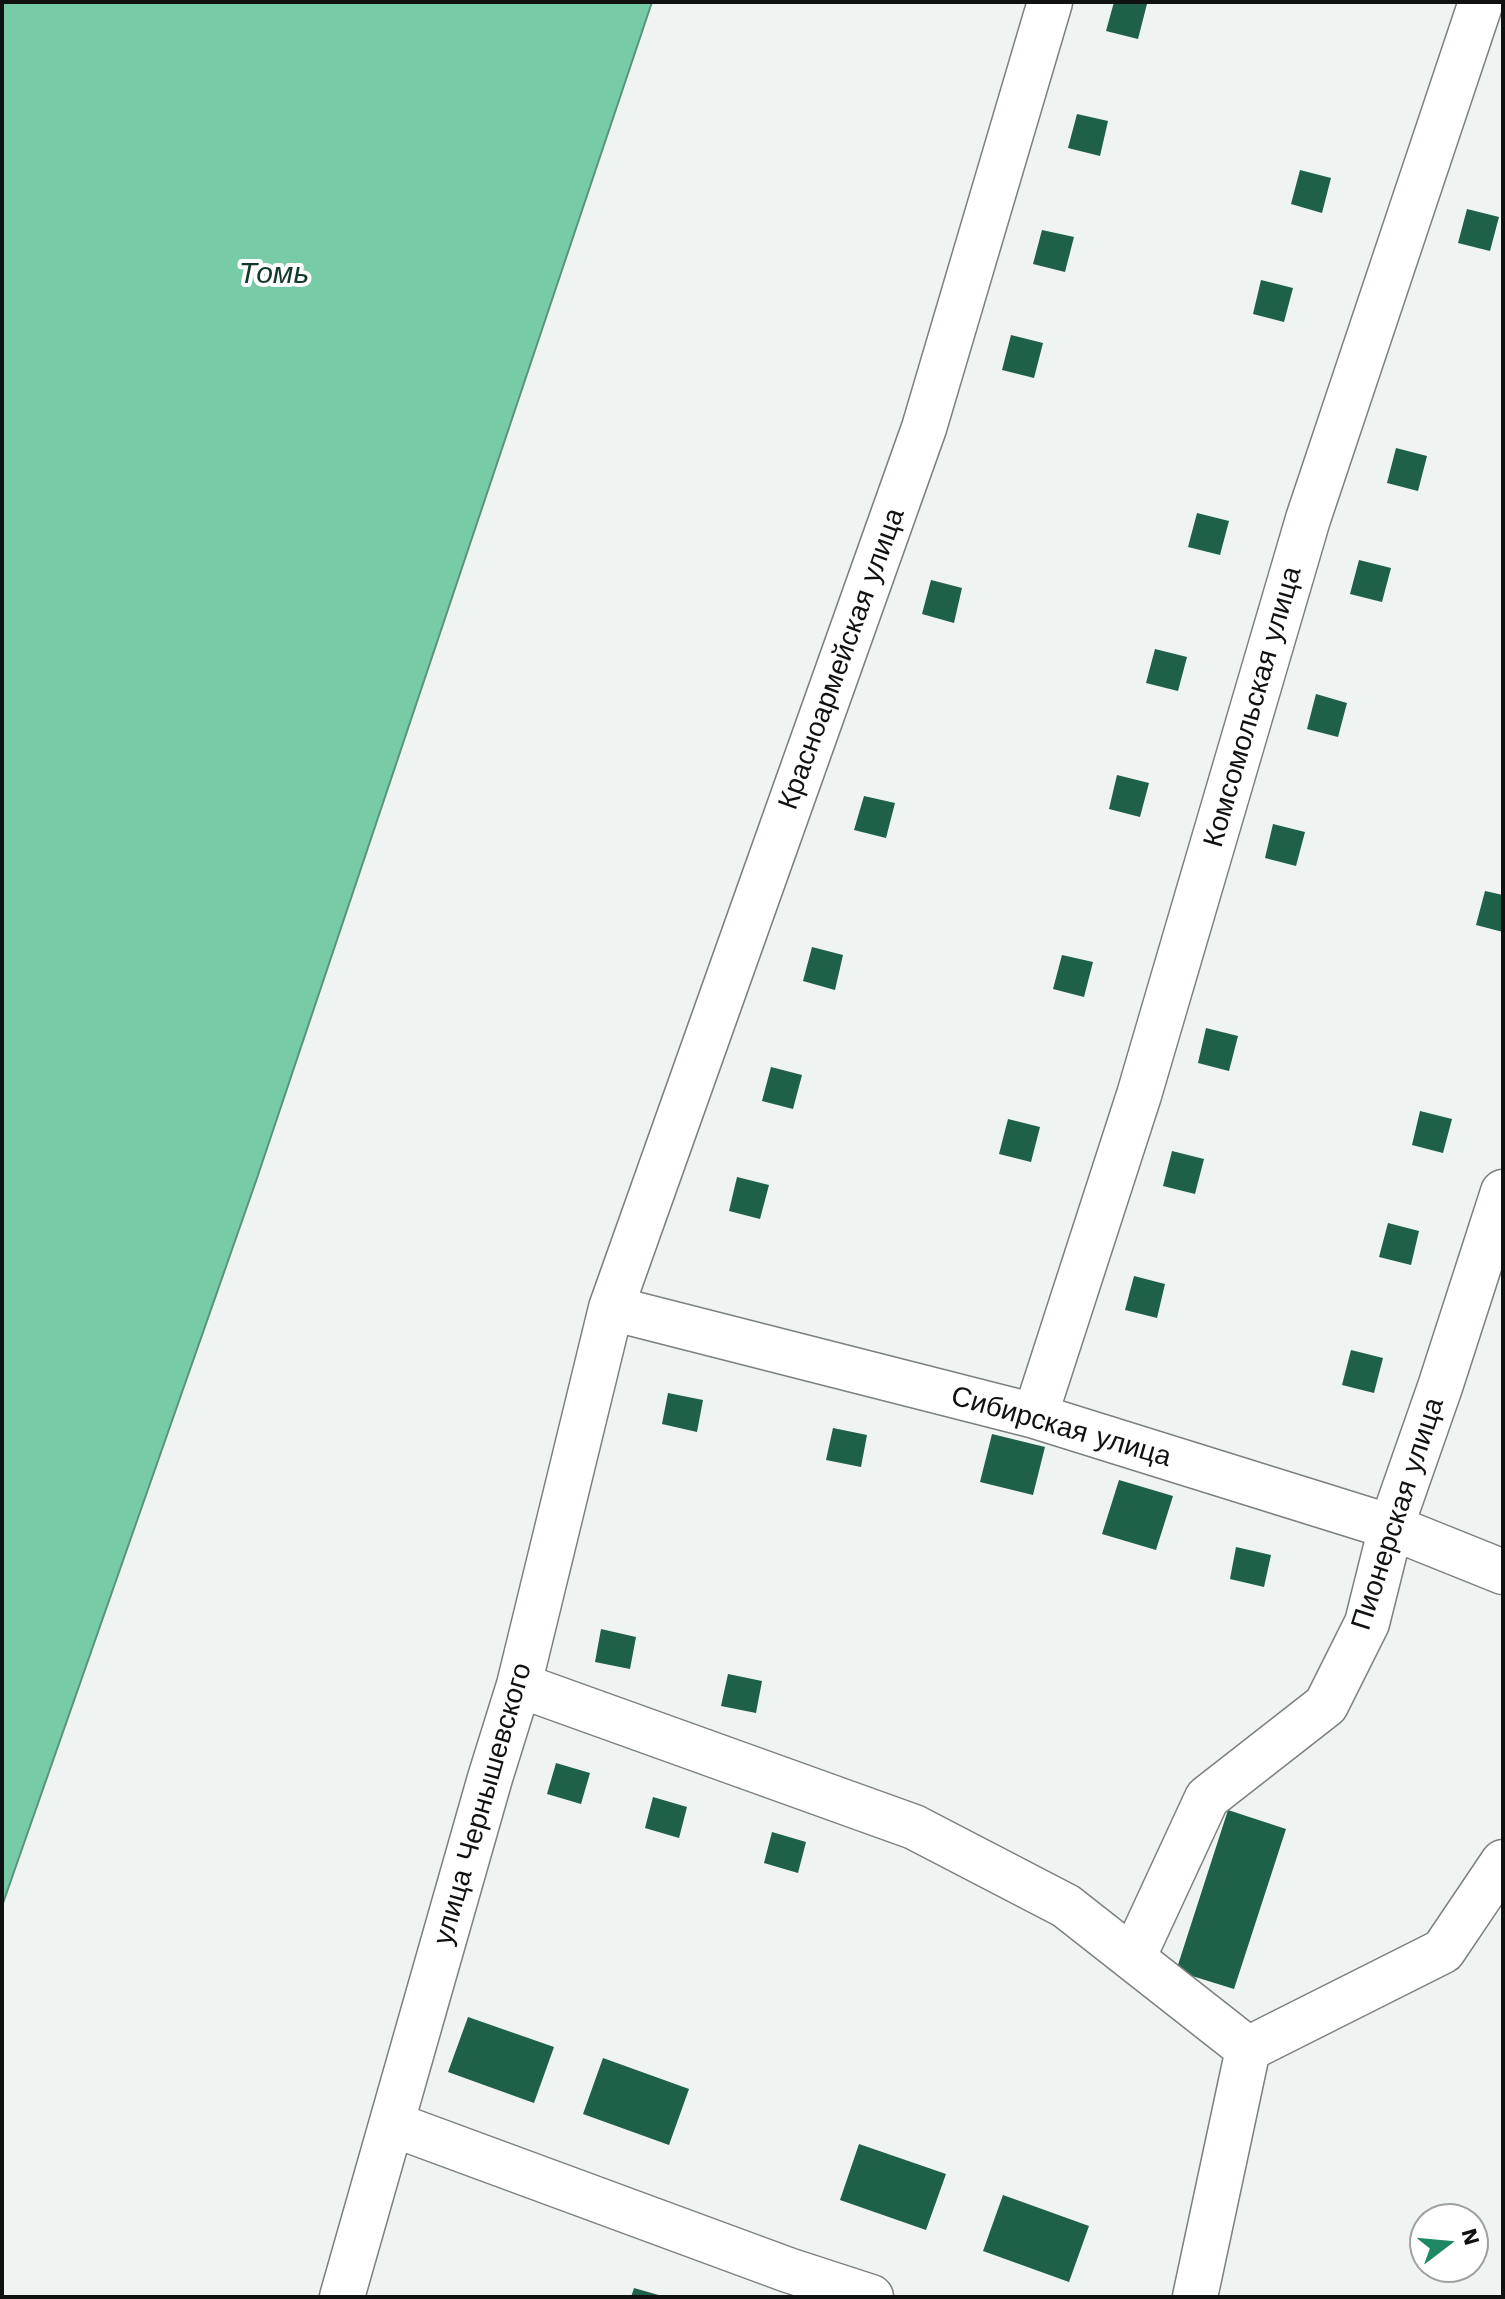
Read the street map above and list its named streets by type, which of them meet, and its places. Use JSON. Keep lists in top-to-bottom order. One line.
{"streets":{"street":["Красноармейская улица","Комсомольская улица","Сибирская улица","Пионерская улица","улица Чернышевского"]},"crossings":[["Красноармейская улица","Сибирская улица"],["Красноармейская улица","улица Чернышевского"],["Комсомольская улица","Сибирская улица"],["Сибирская улица","Пионерская улица"],["Сибирская улица","улица Чернышевского"]],"water":["Томь"],"north":"right"}
